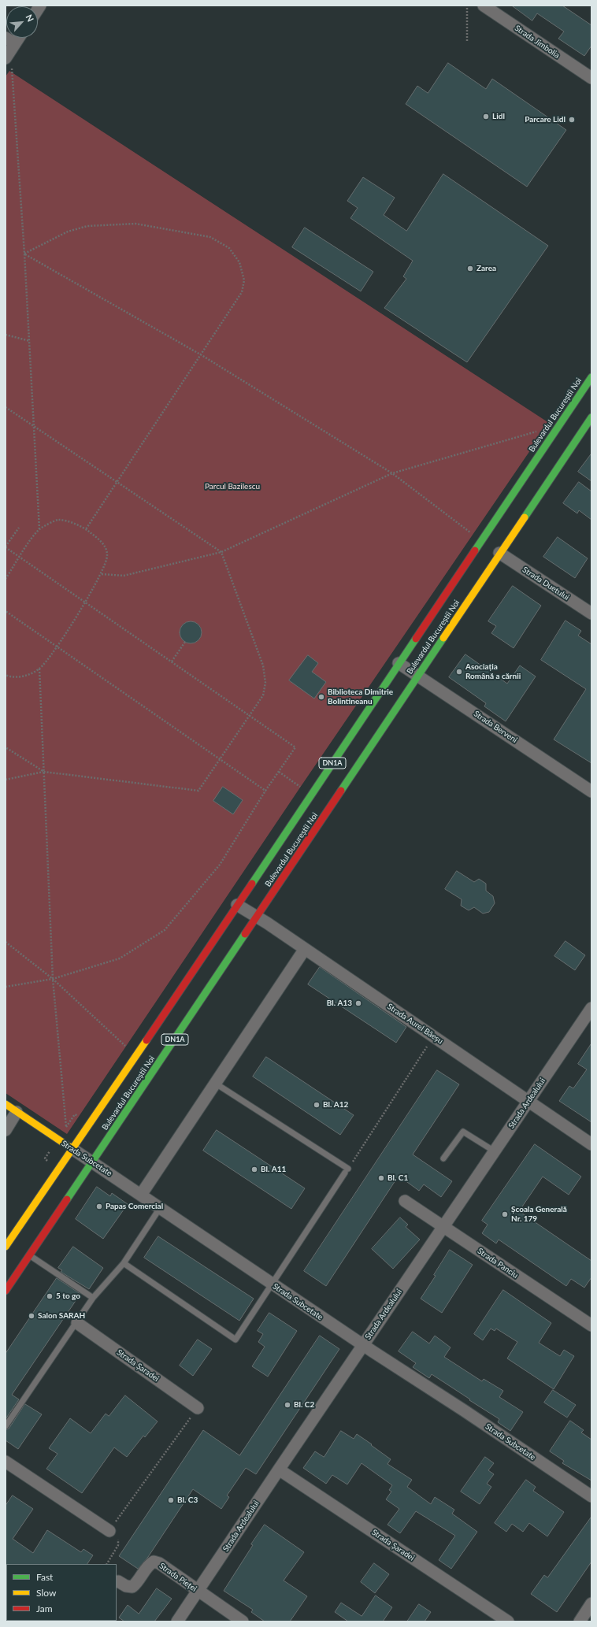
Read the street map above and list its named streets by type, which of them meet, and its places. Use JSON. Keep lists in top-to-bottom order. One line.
{"streets":{"main road":["Bulevardul Bucureștii Noi","DN1A","Strada Subcetate"],"street":["Strada Jimbolia","Strada Duetului","Strada Berveni","Strada Aurel Băeșu","Strada Ardealului","Strada Panciu","Strada Șaradei","Strada Pieței"]},"crossings":[["Bulevardul Bucureștii Noi","Strada Duetului"],["Bulevardul Bucureștii Noi","Strada Berveni"],["Bulevardul Bucureștii Noi","Strada Aurel Băeșu"],["Bulevardul Bucureștii Noi","Strada Subcetate"],["Strada Aurel Băeșu","Strada Ardealului"],["Strada Ardealului","Strada Subcetate"],["Strada Ardealului","Strada Panciu"],["Strada Ardealului","Strada Șaradei"],["Strada Ardealului","Strada Pieței"]],"parks":["Parcul Bazilescu"],"places":["Lidl","Parcare Lidl","Zarea","Asociația Română a cărnii","Biblioteca Dimitrie Bolintineanu","Bl. A13","Bl. A12","Bl. A11","Bl. C1","Papas Comercial","Școala Generală Nr. 179","5 to go","Salon SARAH","Bl. C2","Bl. C3"],"legend":["Fast","Slow","Jam"],"north":"top right"}
